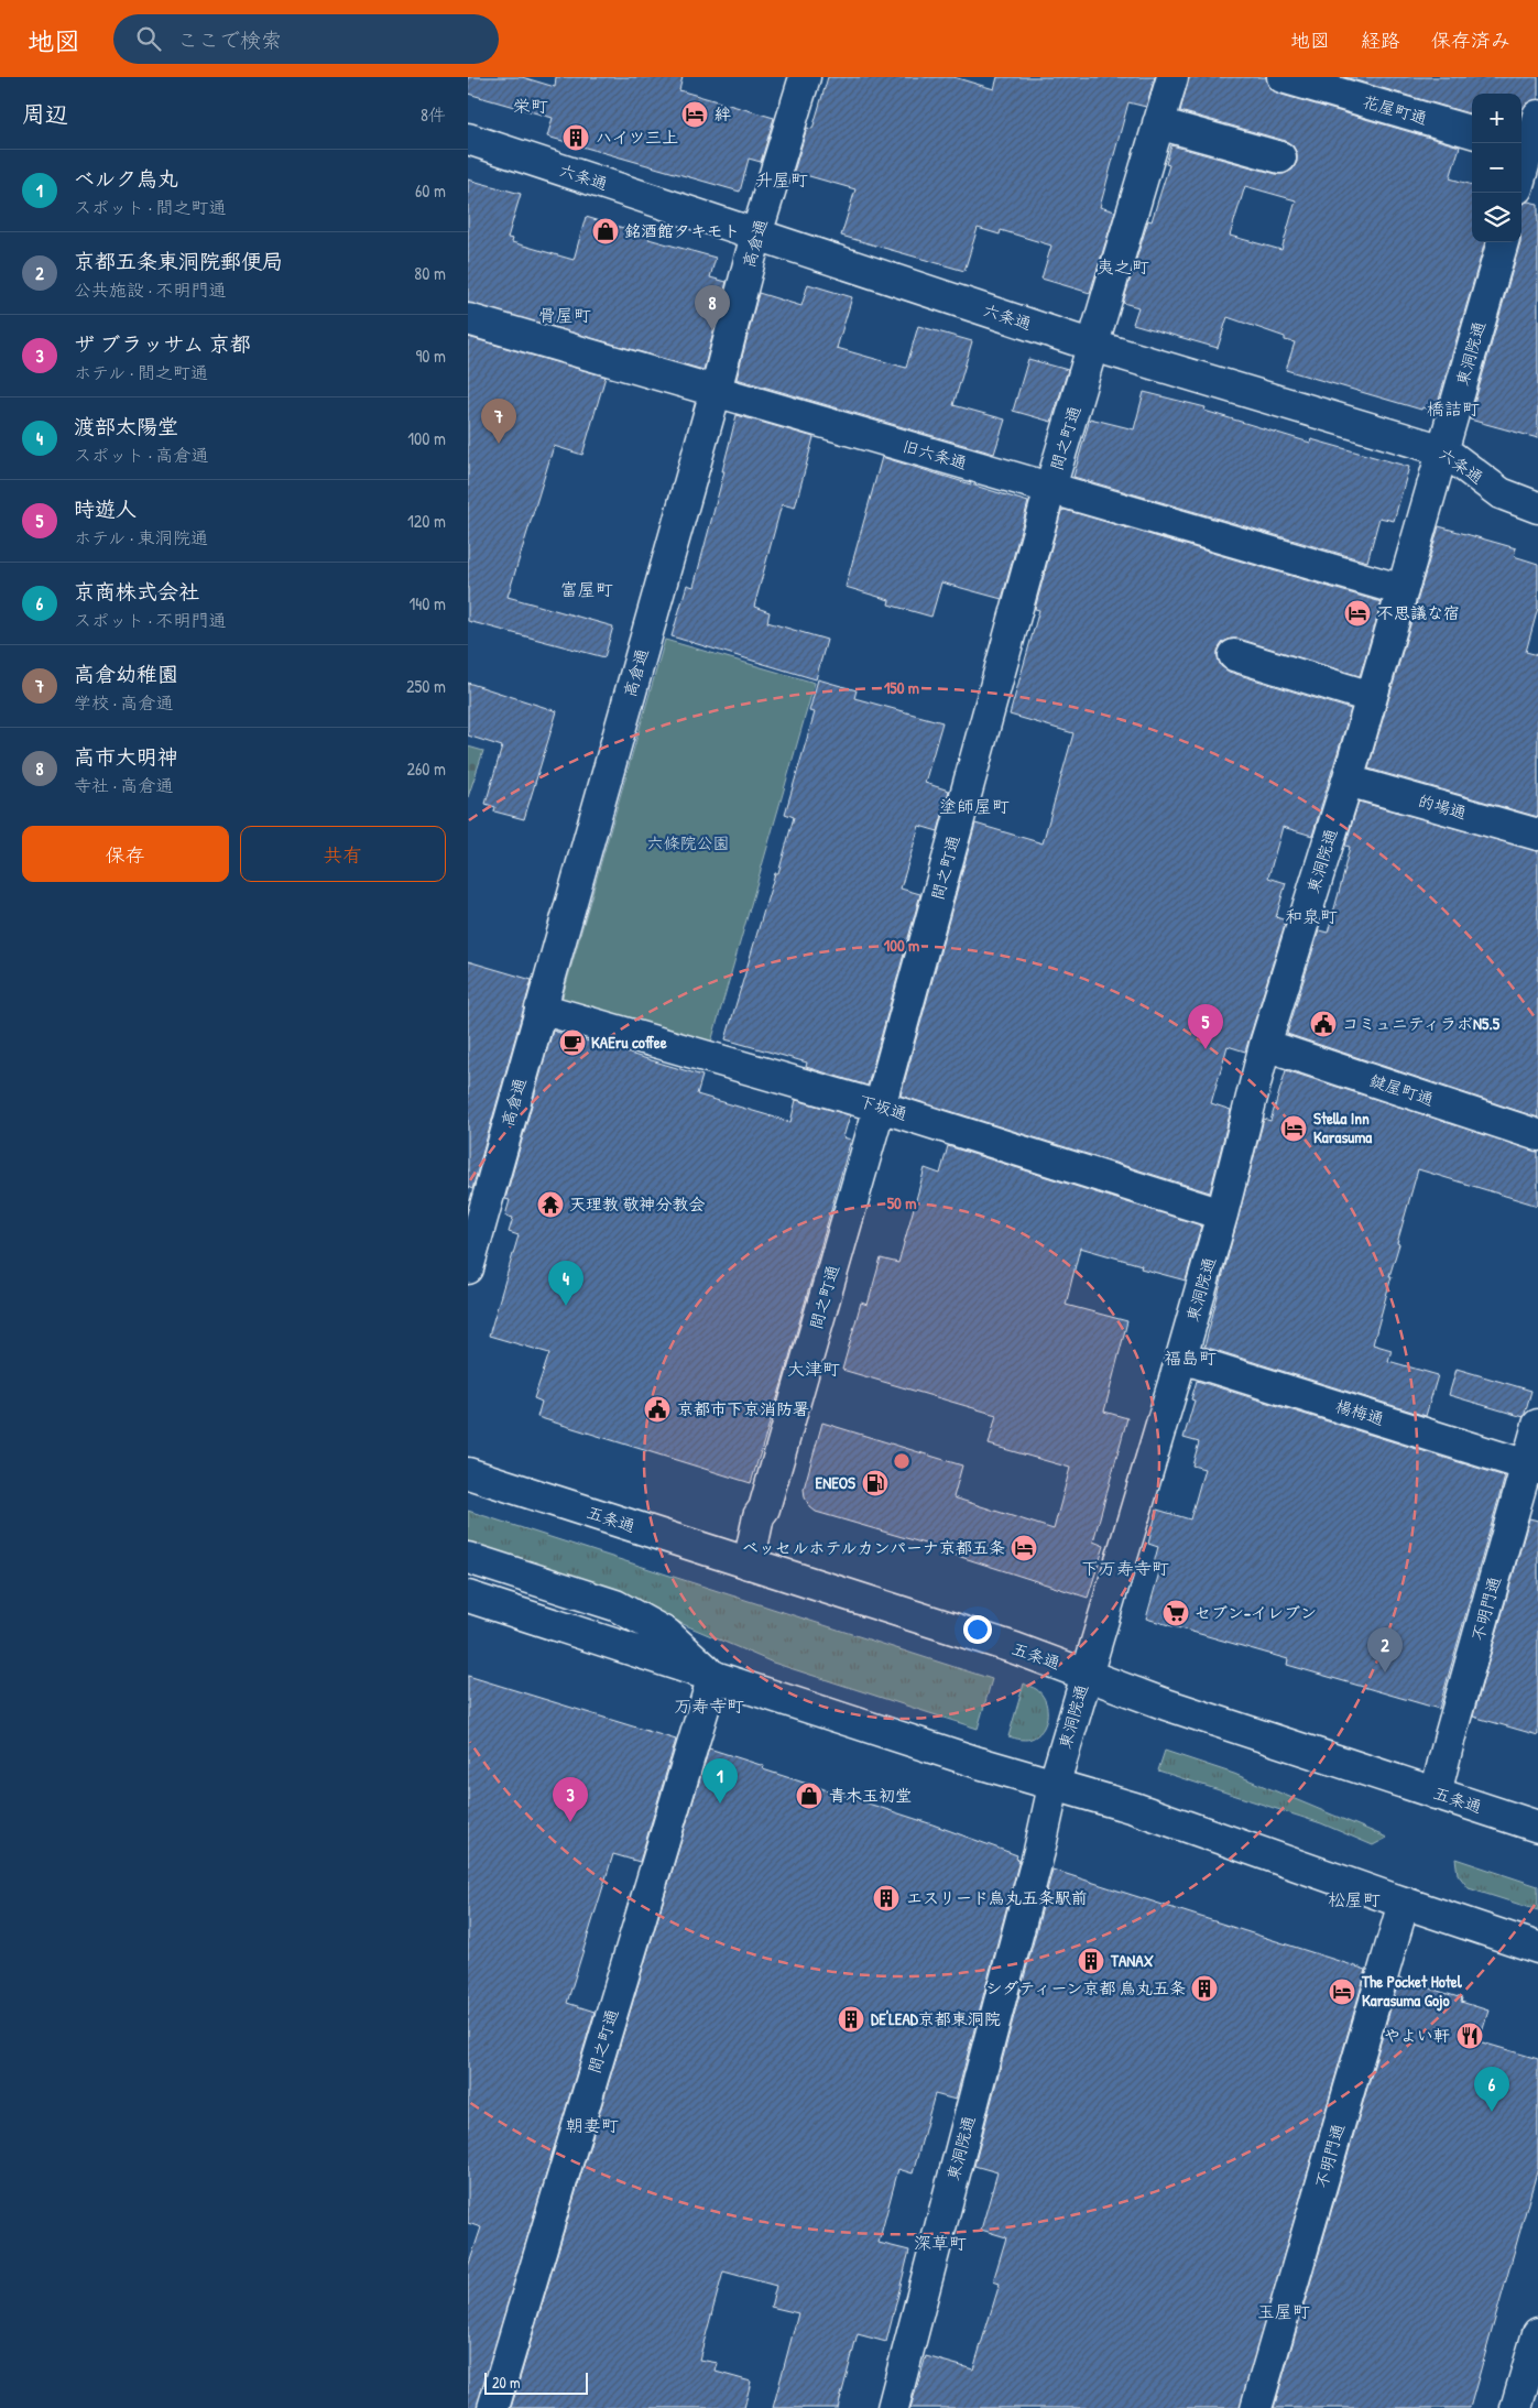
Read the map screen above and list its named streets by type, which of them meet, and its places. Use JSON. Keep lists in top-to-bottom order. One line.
{"streets":{"main road":["花屋町通","六条通","高倉通","東洞院通","間之町通","旧六条通","的場通","鍵屋町通","下坂通","楊梅通","五条通","不明門通"]},"crossings":[["六条通","高倉通"],["六条通","東洞院通"],["六条通","間之町通"],["高倉通","旧六条通"],["高倉通","下坂通"],["東洞院通","旧六条通"],["東洞院通","的場通"],["東洞院通","鍵屋町通"],["東洞院通","下坂通"],["東洞院通","楊梅通"],["東洞院通","五条通"],["間之町通","旧六条通"],["間之町通","下坂通"],["間之町通","五条通"],["楊梅通","不明門通"],["五条通","不明門通"]],"districts":["栄町","升屋町","夷之町","骨屋町","橋詰町","富屋町","塗師屋町","和泉町","福島町","大津町","下万寿寺町","万寿寺町","松屋町","朝妻町","深草町","玉屋町"],"parks":["六條院公園"],"places":{"hotel":["絆","不思議な宿","Stella Inn Karasuma","ベッセルホテルカンパーナ京都五条","The Pocket Hotel Karasuma Gojo"],"building":["ハイツ三上","エスリード烏丸五条駅前","TANAX","シダティーン京都 烏丸五条","DE'LEAD京都東洞院"],"shop":["銘酒館タキモト","青木玉初堂"],"public building":["コミュニティラボN5.5","京都市下京消防署"],"cafe":["KAEru coffee"],"temple":["天理教 敬神分教会"],"fuel station":["ENEOS"],"supermarket":["セブン-イレブン"],"restaurant":["やよい軒"]},"scale_bar":"20 m","page":{"header":"地図","search":"ここで検索","nav":["地図","経路","保存済み"],"heading":["周辺","8件"],"map_buttons":["+","−"],"list":[{"mark":"1","name":"ベルク烏丸","note":"スポット · 間之町通","value":"60 m"},{"mark":"2","name":"京都五条東洞院郵便局","note":"公共施設 · 不明門通","value":"80 m"},{"mark":"3","name":"ザ ブラッサム 京都","note":"ホテル · 間之町通","value":"90 m"},{"mark":"4","name":"渡部太陽堂","note":"スポット · 高倉通","value":"100 m"},{"mark":"5","name":"時遊人","note":"ホテル · 東洞院通","value":"120 m"},{"mark":"6","name":"京商株式会社","note":"スポット · 不明門通","value":"140 m"},{"mark":"7","name":"高倉幼稚園","note":"学校 · 高倉通","value":"250 m"},{"mark":"8","name":"高市大明神","note":"寺社 · 高倉通","value":"260 m"}],"pins":["8","7","5","4","2","1","3","6"],"buttons":["保存","共有"],"scale":"20 m"},"rings":["150 m","100 m","50 m"]}
